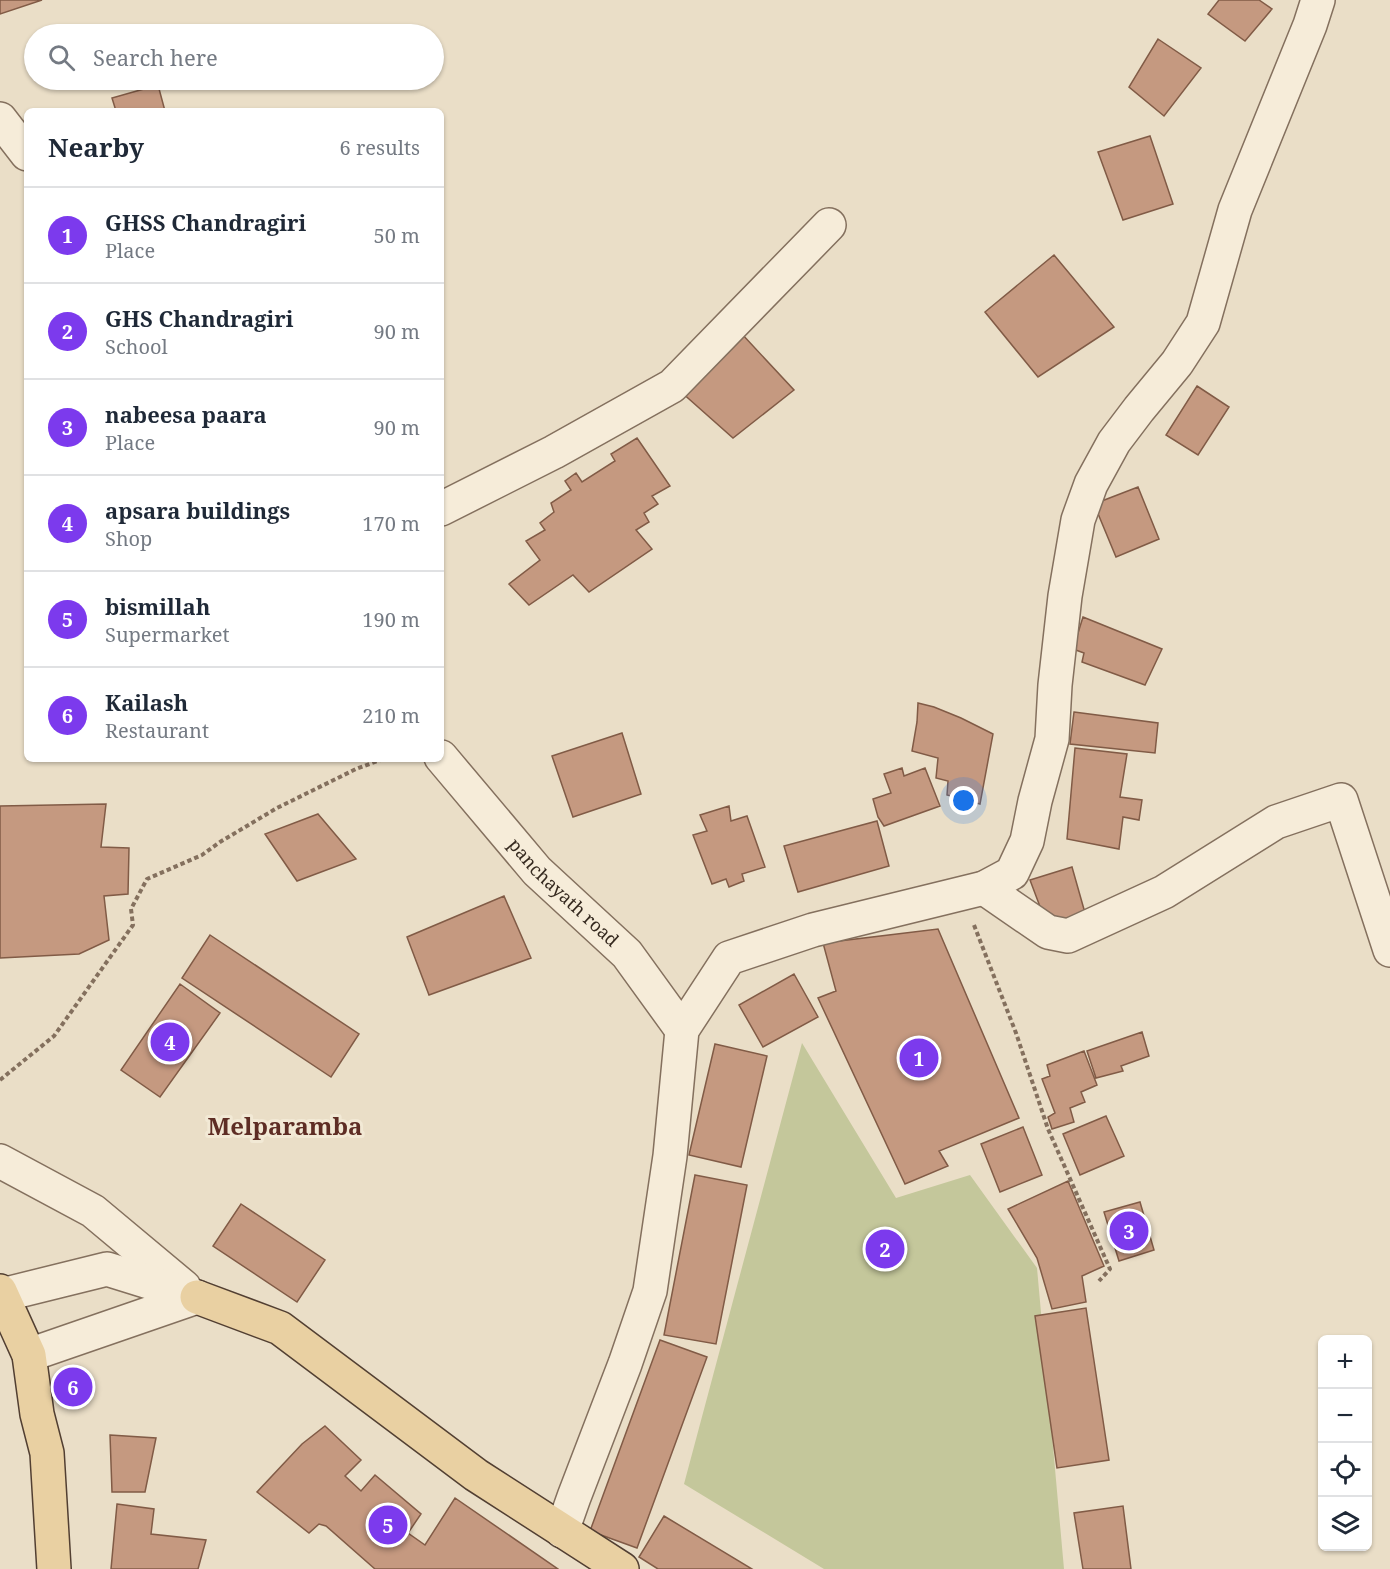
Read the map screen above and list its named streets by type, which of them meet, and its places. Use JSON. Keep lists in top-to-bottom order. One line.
{"streets":{"street":["panchayath road"]},"districts":["Melparamba"],"page":{"search":"Search here","heading":["Nearby","6 results"],"list":[{"mark":"1","name":"GHSS Chandragiri","note":"Place","value":"50 m"},{"mark":"2","name":"GHS Chandragiri","note":"School","value":"90 m"},{"mark":"3","name":"nabeesa paara","note":"Place","value":"90 m"},{"mark":"4","name":"apsara buildings","note":"Shop","value":"170 m"},{"mark":"5","name":"bismillah","note":"Supermarket","value":"190 m"},{"mark":"6","name":"Kailash","note":"Restaurant","value":"210 m"}],"pins":["4","1","3","2","6","5"],"map_buttons":["+","−"]}}
